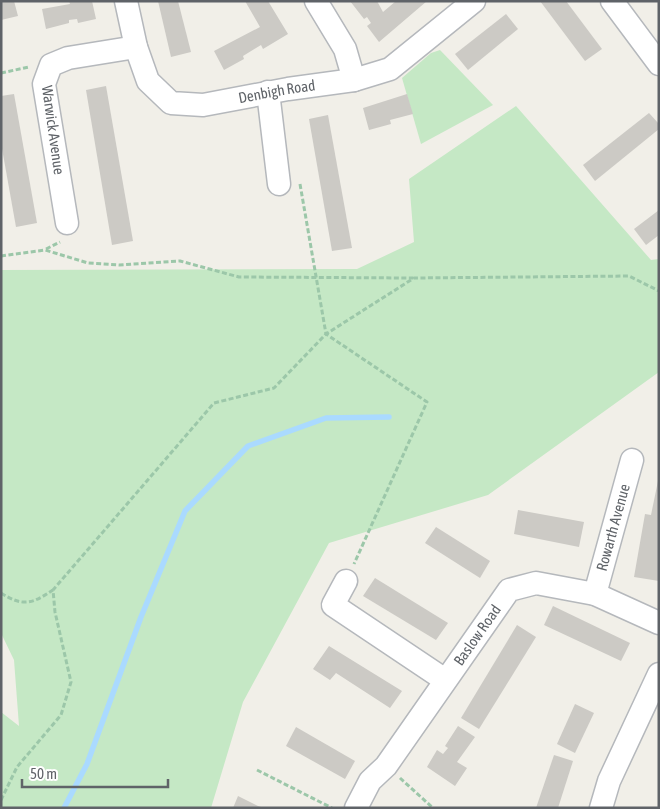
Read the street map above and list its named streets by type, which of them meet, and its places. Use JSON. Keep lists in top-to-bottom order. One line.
{"streets":{"street":["Denbigh Road","Warwick Avenue","Rowarth Avenue","Baslow Road"]},"crossings":[["Denbigh Road","Warwick Avenue"],["Rowarth Avenue","Baslow Road"]],"scale_bar":"50 m"}
